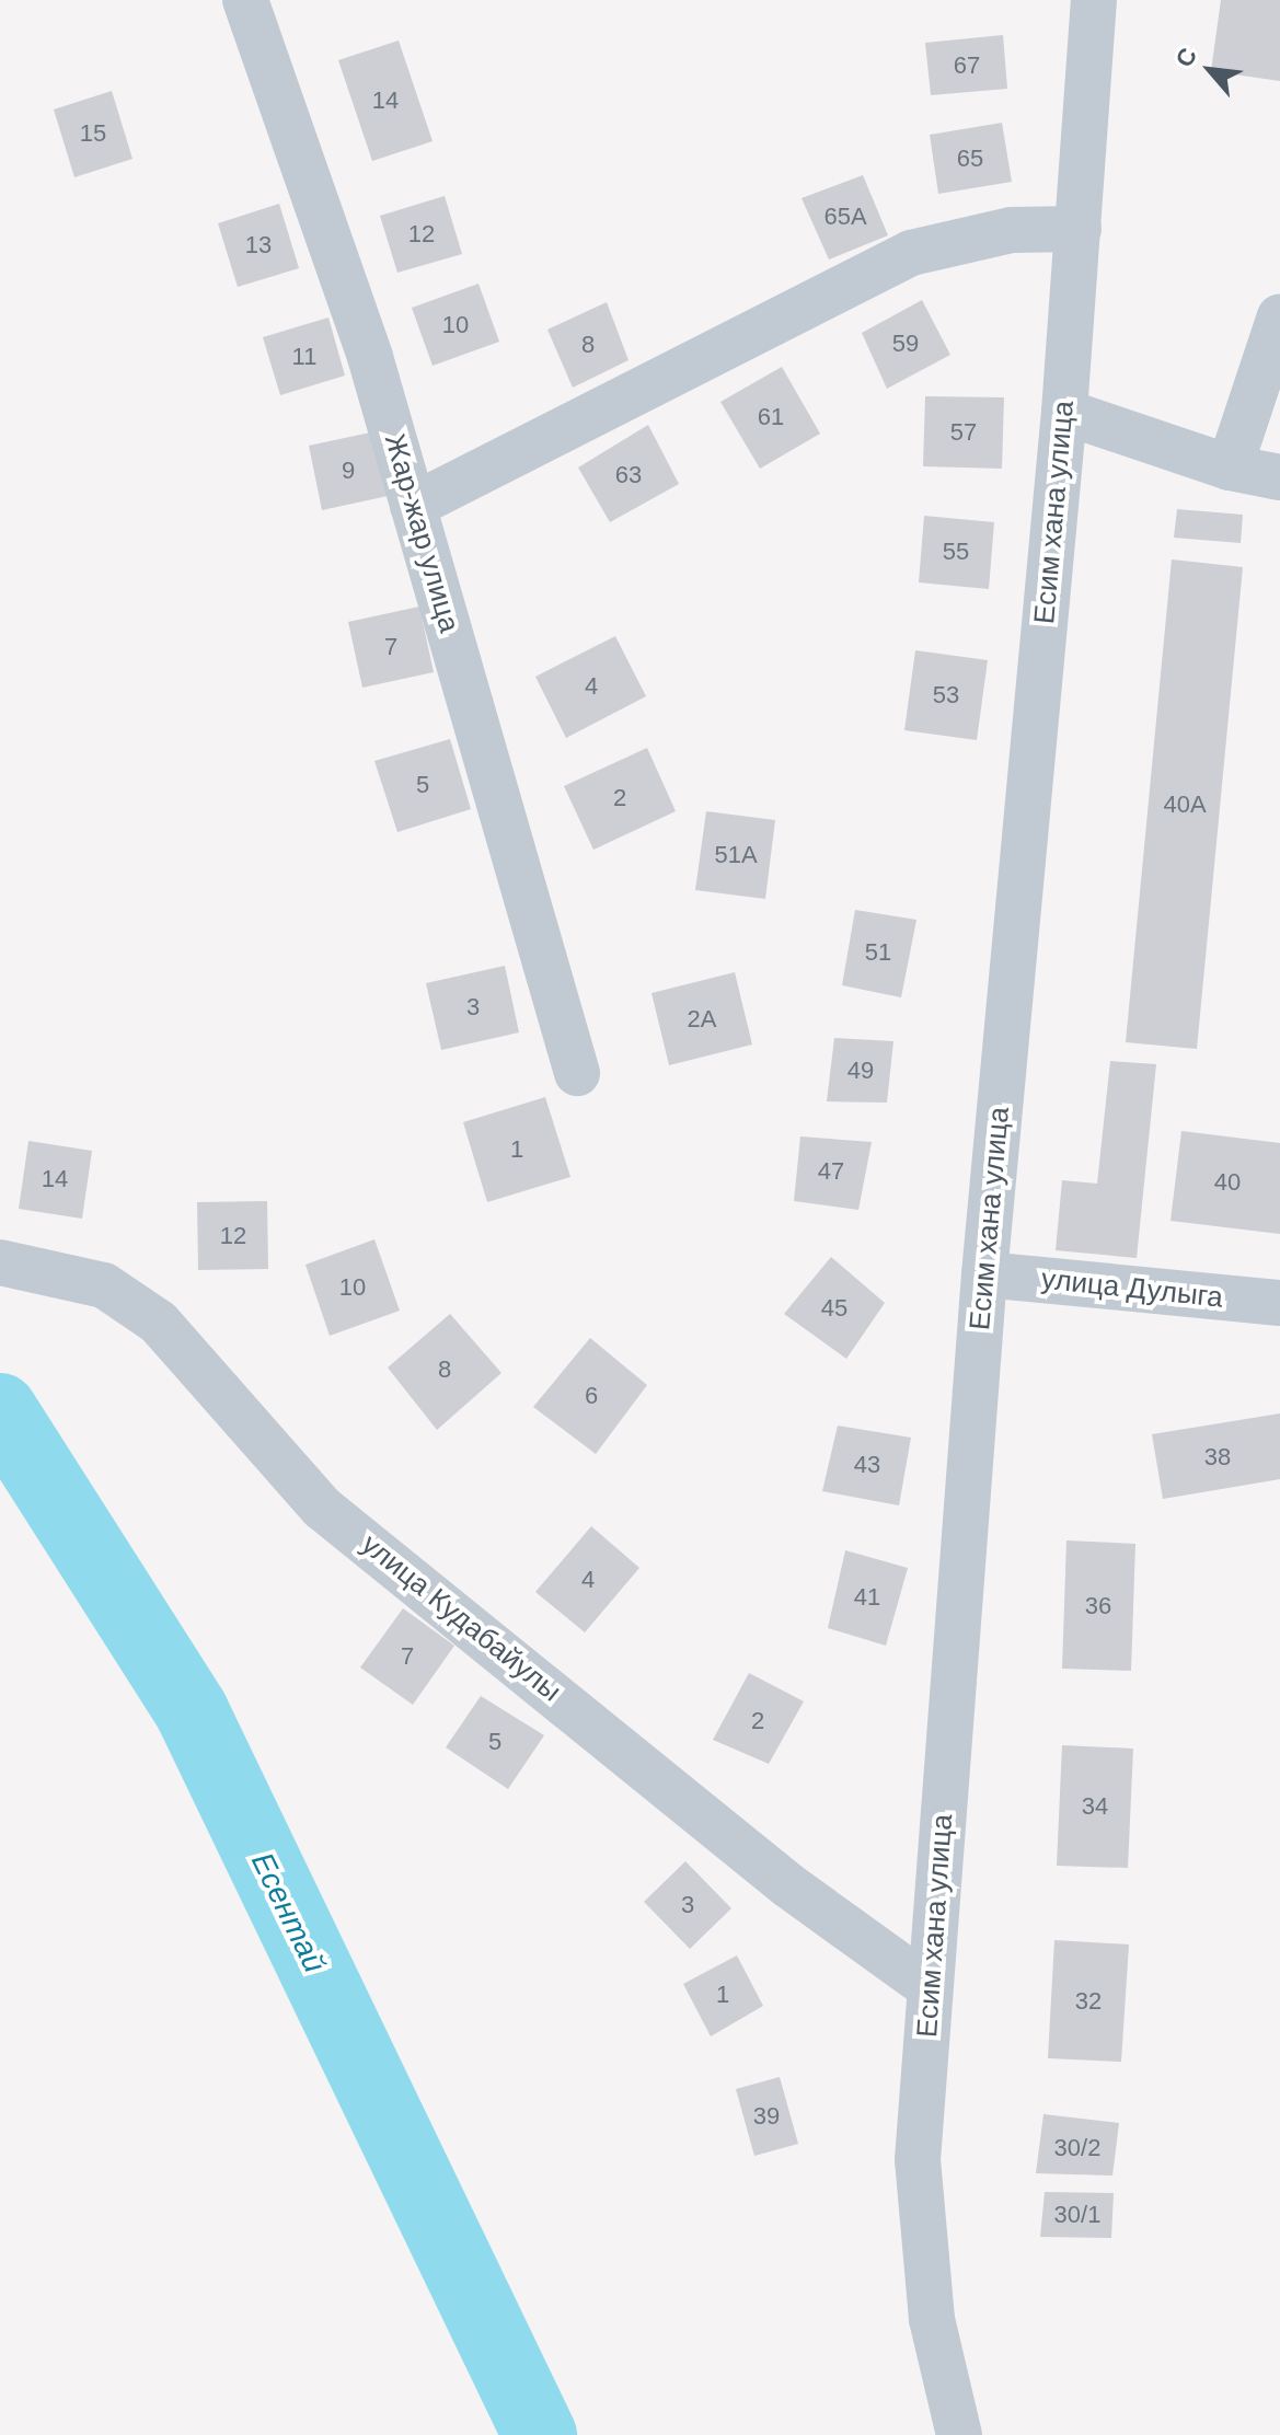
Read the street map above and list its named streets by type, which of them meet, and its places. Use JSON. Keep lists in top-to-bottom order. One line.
{"streets":{"street":["Есим хана улица","Жар-жар улица","улица Дулыга","улица Кудабайулы"]},"crossings":[["Есим хана улица","улица Дулыга"],["Есим хана улица","улица Кудабайулы"]],"water":["Есентай"],"house_numbers":["67","14","15","65","65А","12","13","10","59","8","11","61","57","9","63","55","7","4","53","5","2","40А","51А","51","3","2А","49","1","47","14","40","12","10","45","8","6","38","43","4","41","36","7","2","5","34","3","1","32","39","30/2","30/1"],"north":"top left"}
